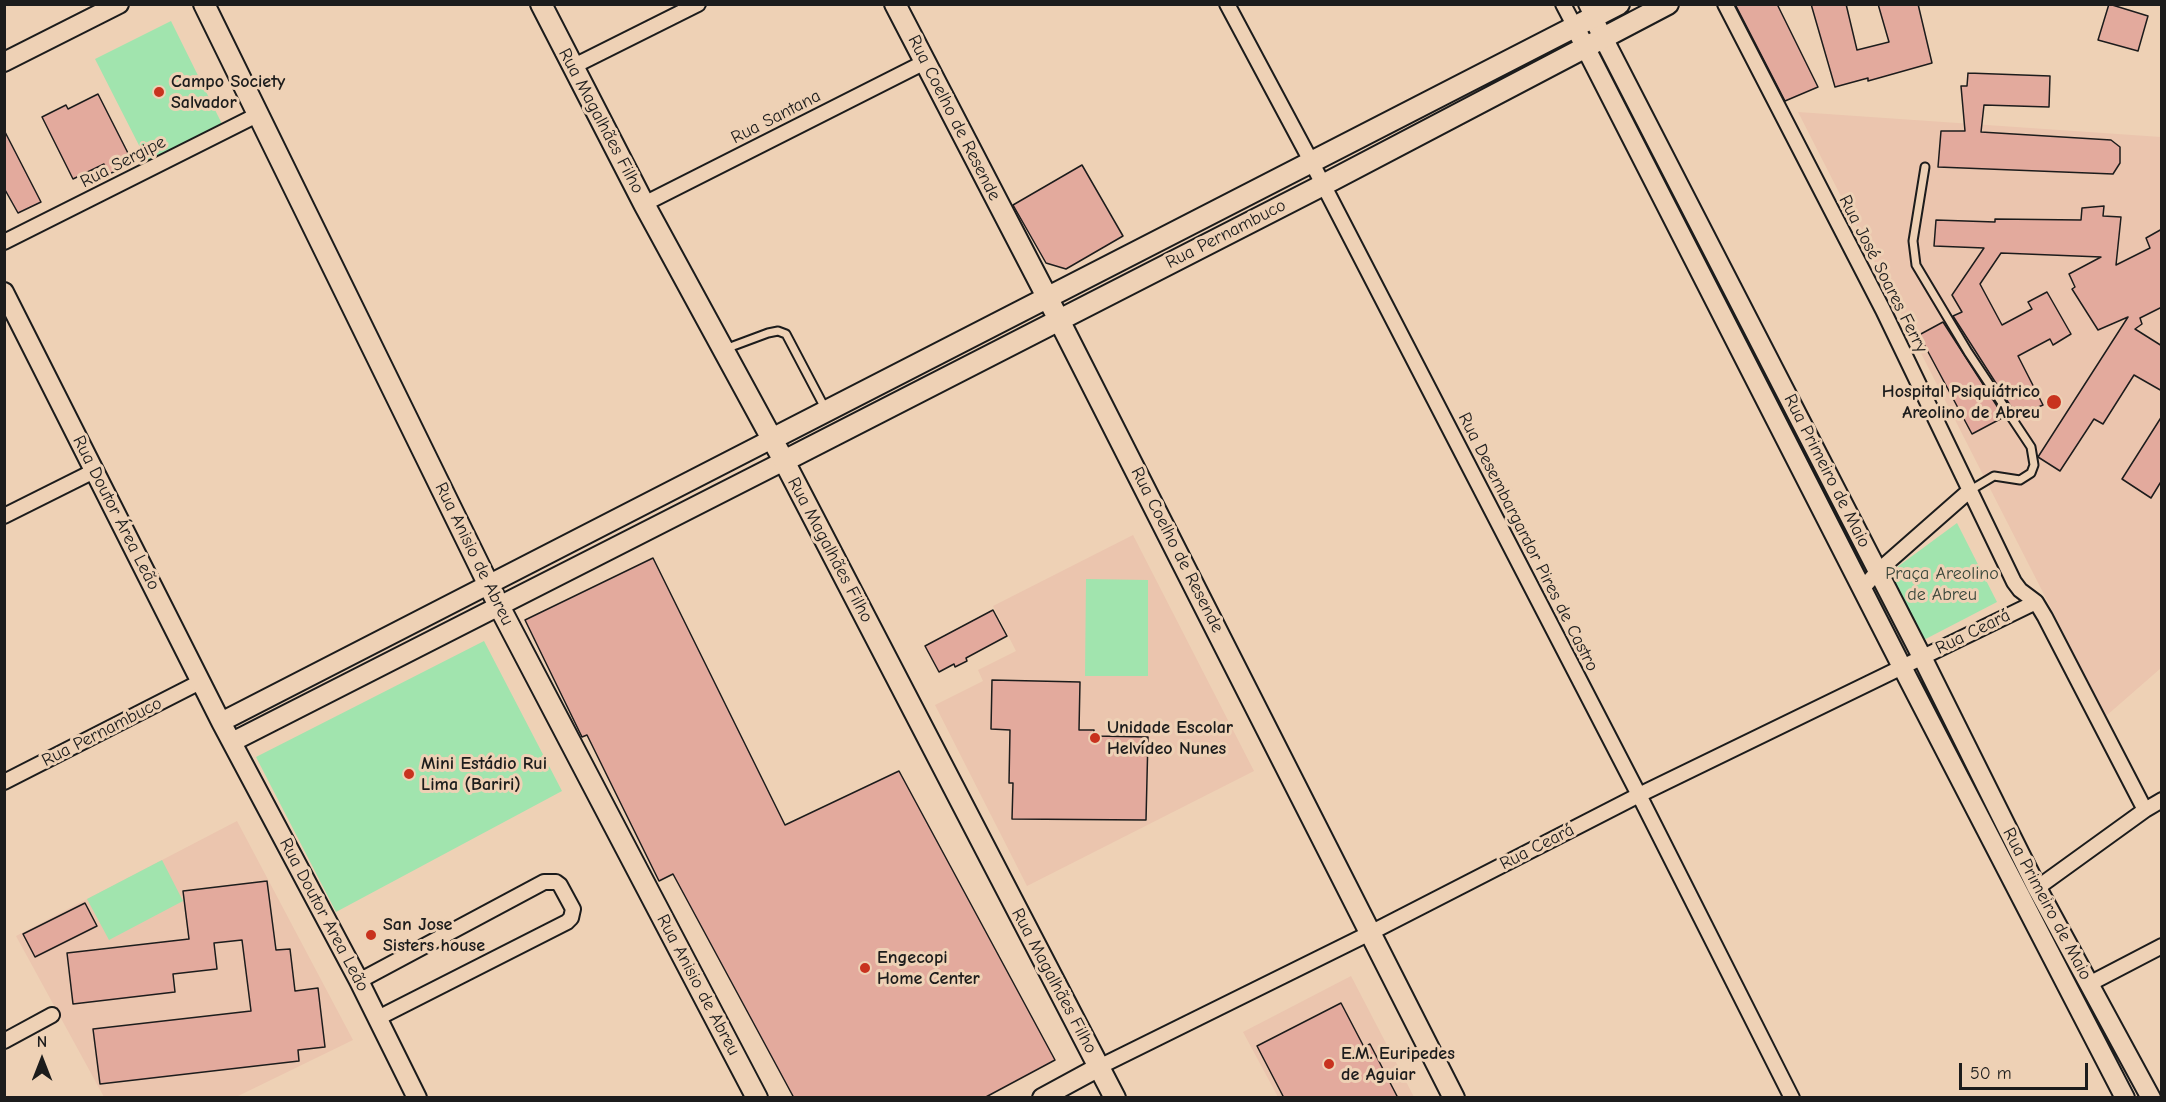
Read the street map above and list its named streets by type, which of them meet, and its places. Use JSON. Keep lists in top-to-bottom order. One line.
{"streets":{"main road":["Rua Coelho de Resende","Rua Magalhães Filho","Rua Pernambuco","Rua Anisio de Abreu"],"street":["Rua Santana","Rua Sergipe","Rua José Soares Ferry","Rua Primeiro de Maio","Rua Doutor Área Leão","Rua Desembargardor Pires de Castro","Rua Ceará","Rua Doutor Area Leão"]},"crossings":[["Rua Santana","Rua Coelho de Resende"],["Rua Santana","Rua Magalhães Filho"],["Rua Coelho de Resende","Rua Pernambuco"],["Rua Coelho de Resende","Rua Ceará"],["Rua Magalhães Filho","Rua Pernambuco"],["Rua Magalhães Filho","Rua Ceará"],["Rua Sergipe","Rua Anisio de Abreu"],["Rua Pernambuco","Rua Primeiro de Maio"],["Rua Pernambuco","Rua Doutor Área Leão"],["Rua Pernambuco","Rua Desembargardor Pires de Castro"],["Rua José Soares Ferry","Rua Ceará"],["Rua Primeiro de Maio","Rua Ceará"],["Rua Doutor Área Leão","Rua Doutor Area Leão"],["Rua Desembargardor Pires de Castro","Rua Ceará"]],"parks":["Praça Areolino de Abreu"],"places":["Campo Society Salvador","Hospital Psiquiátrico Areolino de Abreu","Unidade Escolar Helvídeo Nunes","Mini Estádio Rui Lima (Bariri)","San Jose Sisters house","Engecopi Home Center","E.M. Euripedes de Aguiar"],"scale_bar":"50 m","north":"top"}
